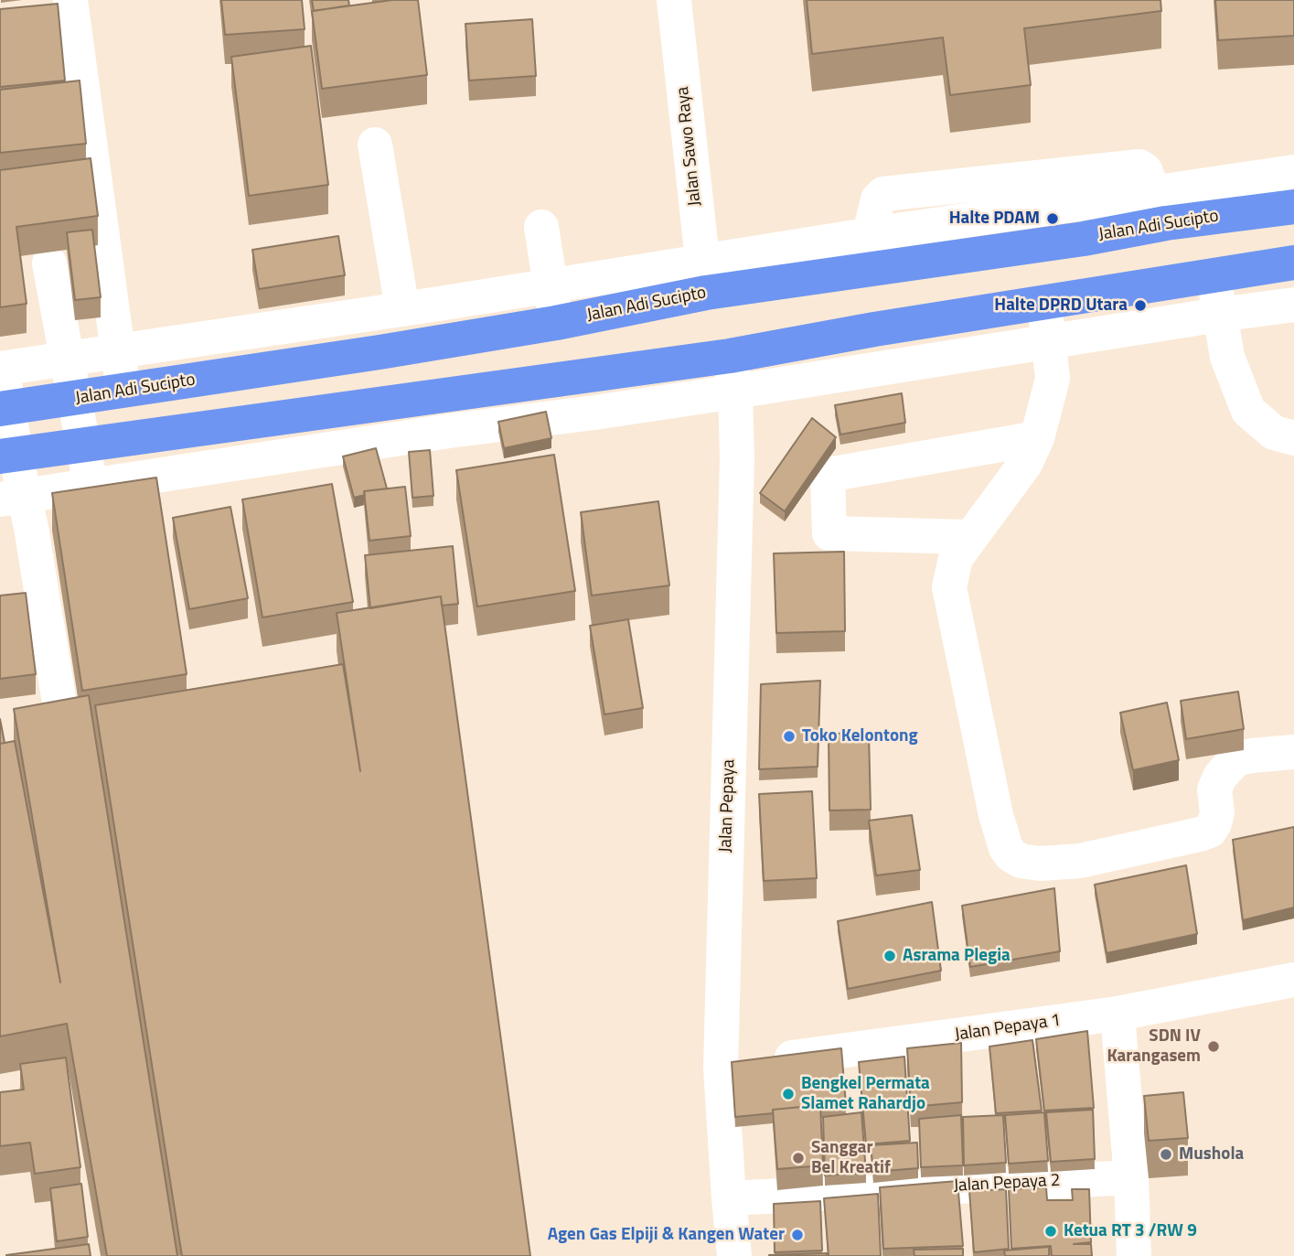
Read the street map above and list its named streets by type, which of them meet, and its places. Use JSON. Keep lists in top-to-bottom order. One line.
{"streets":{"highway":["Jalan Adi Sucipto"],"street":["Jalan Sawo Raya","Jalan Pepaya","Jalan Pepaya 1","Jalan Pepaya 2"]},"crossings":[["Jalan Sawo Raya","Jalan Adi Sucipto"],["Jalan Pepaya","Jalan Pepaya 1"],["Jalan Pepaya","Jalan Pepaya 2"]],"places":["Halte PDAM","Halte DPRD Utara","Toko Kelontong","Asrama Plegia","SDN IV Karangasem","Bengkel Permata Slamet Rahardjo","Mushola","Sanggar Bel Kreatif","Ketua RT 3 /RW 9","Agen Gas Elpiji & Kangen Water"]}
